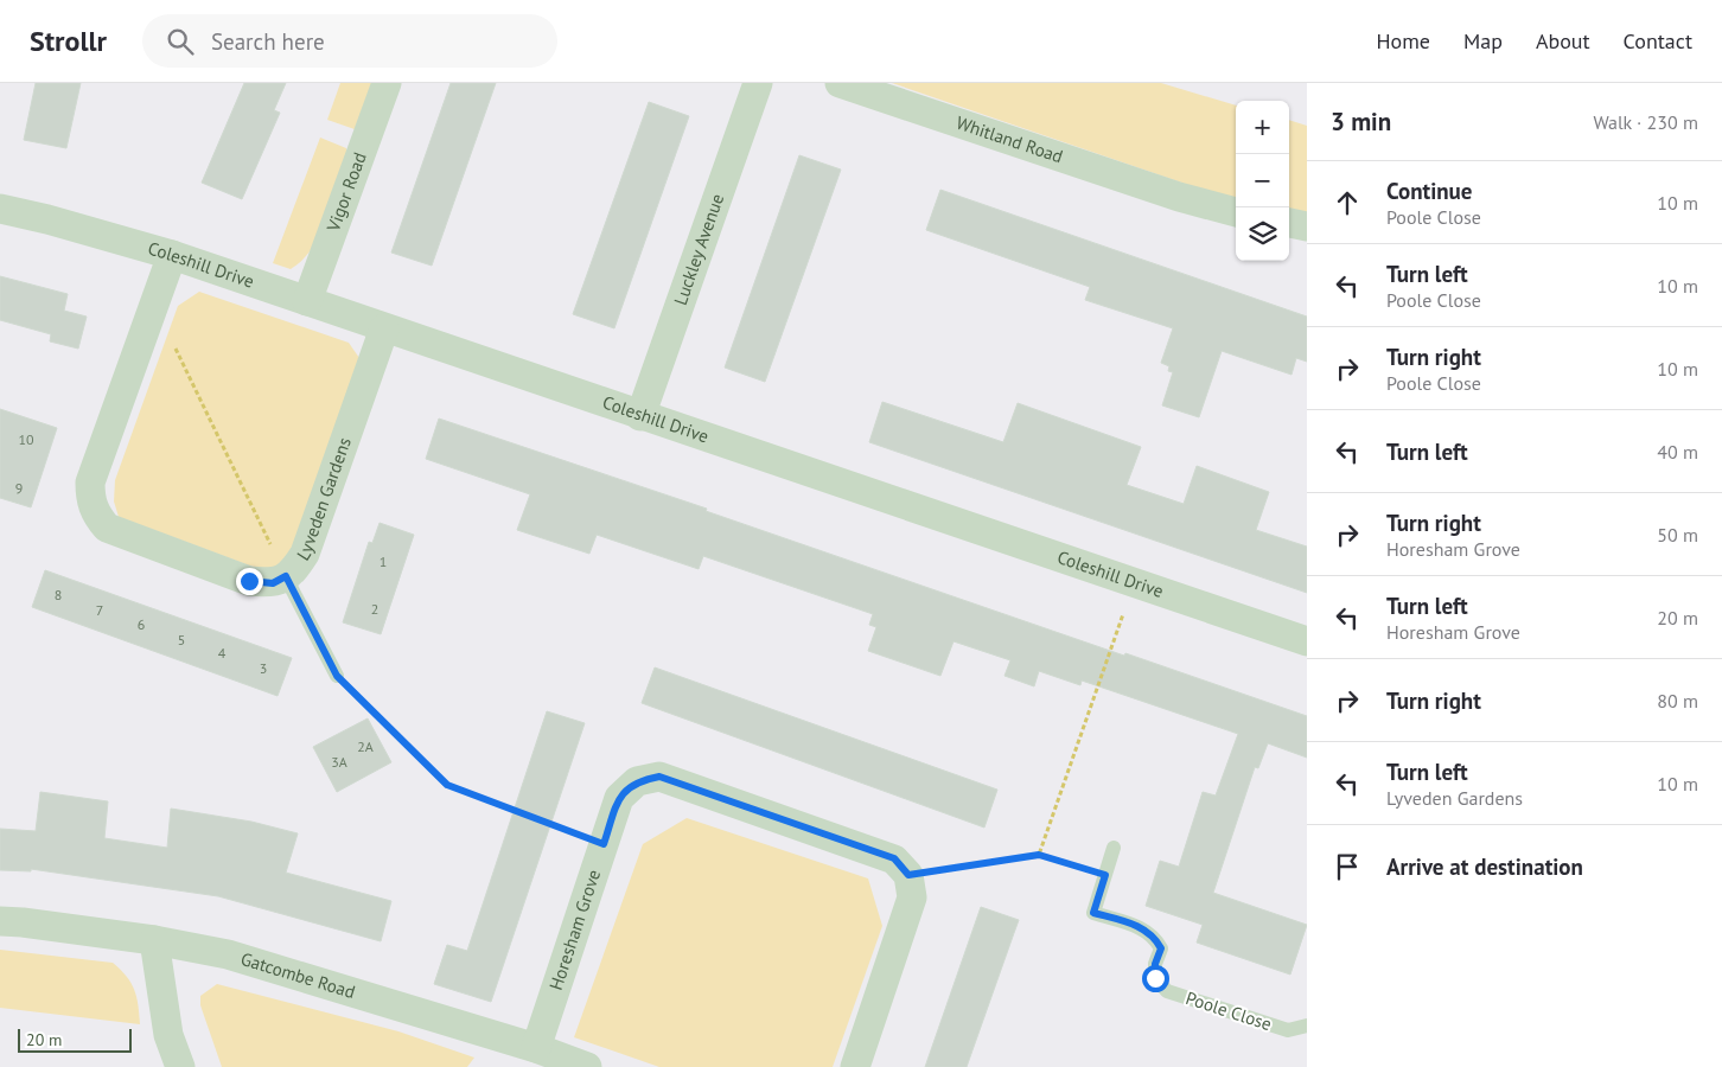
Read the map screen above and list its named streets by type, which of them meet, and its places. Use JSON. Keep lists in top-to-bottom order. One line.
{"streets":{"street":["Whitland Road","Vigor Road","Luckley Avenue","Coleshill Drive","Lyveden Gardens","Horesham Grove","Gatcombe Road"],"lane":["Poole Close"]},"crossings":[["Vigor Road","Coleshill Drive"],["Luckley Avenue","Coleshill Drive"],["Coleshill Drive","Lyveden Gardens"],["Horesham Grove","Gatcombe Road"]],"house_numbers":["10","9","1","8","2","7","6","5","4","3","2A","3A"],"scale_bar":"20 m","page":{"header":"Strollr","search":"Search here","nav":["Home","Map","About","Contact"],"heading":["3 min","Walk · 230 m"],"map_buttons":["+","−"],"list":[["Continue","Poole Close","10 m"],["Turn left","Poole Close","10 m"],["Turn right","Poole Close","10 m"],["Turn left","40 m"],["Turn right","Horesham Grove","50 m"],["Turn left","Horesham Grove","20 m"],["Turn right","80 m"],["Turn left","Lyveden Gardens","10 m"],"Arrive at destination"],"scale":"20 m"}}
